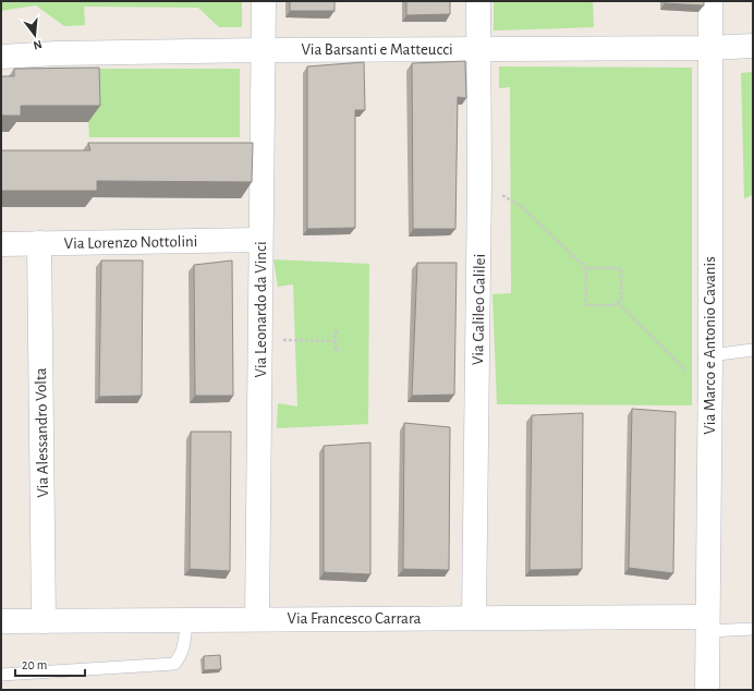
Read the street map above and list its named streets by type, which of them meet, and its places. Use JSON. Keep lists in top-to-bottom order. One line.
{"streets":{"street":["Via Barsanti e Matteucci","Via Lorenzo Nottolini","Via Leonardo da Vinci","Via Galileo Galilei","Via Marco e Antonio Cavanis","Via Alessandro Volta","Via Francesco Carrara"]},"crossings":[["Via Barsanti e Matteucci","Via Leonardo da Vinci"],["Via Barsanti e Matteucci","Via Galileo Galilei"],["Via Barsanti e Matteucci","Via Marco e Antonio Cavanis"],["Via Lorenzo Nottolini","Via Leonardo da Vinci"],["Via Lorenzo Nottolini","Via Alessandro Volta"],["Via Leonardo da Vinci","Via Francesco Carrara"],["Via Galileo Galilei","Via Francesco Carrara"],["Via Marco e Antonio Cavanis","Via Francesco Carrara"],["Via Alessandro Volta","Via Francesco Carrara"]],"scale_bar":"20 m","north":"bottom"}
